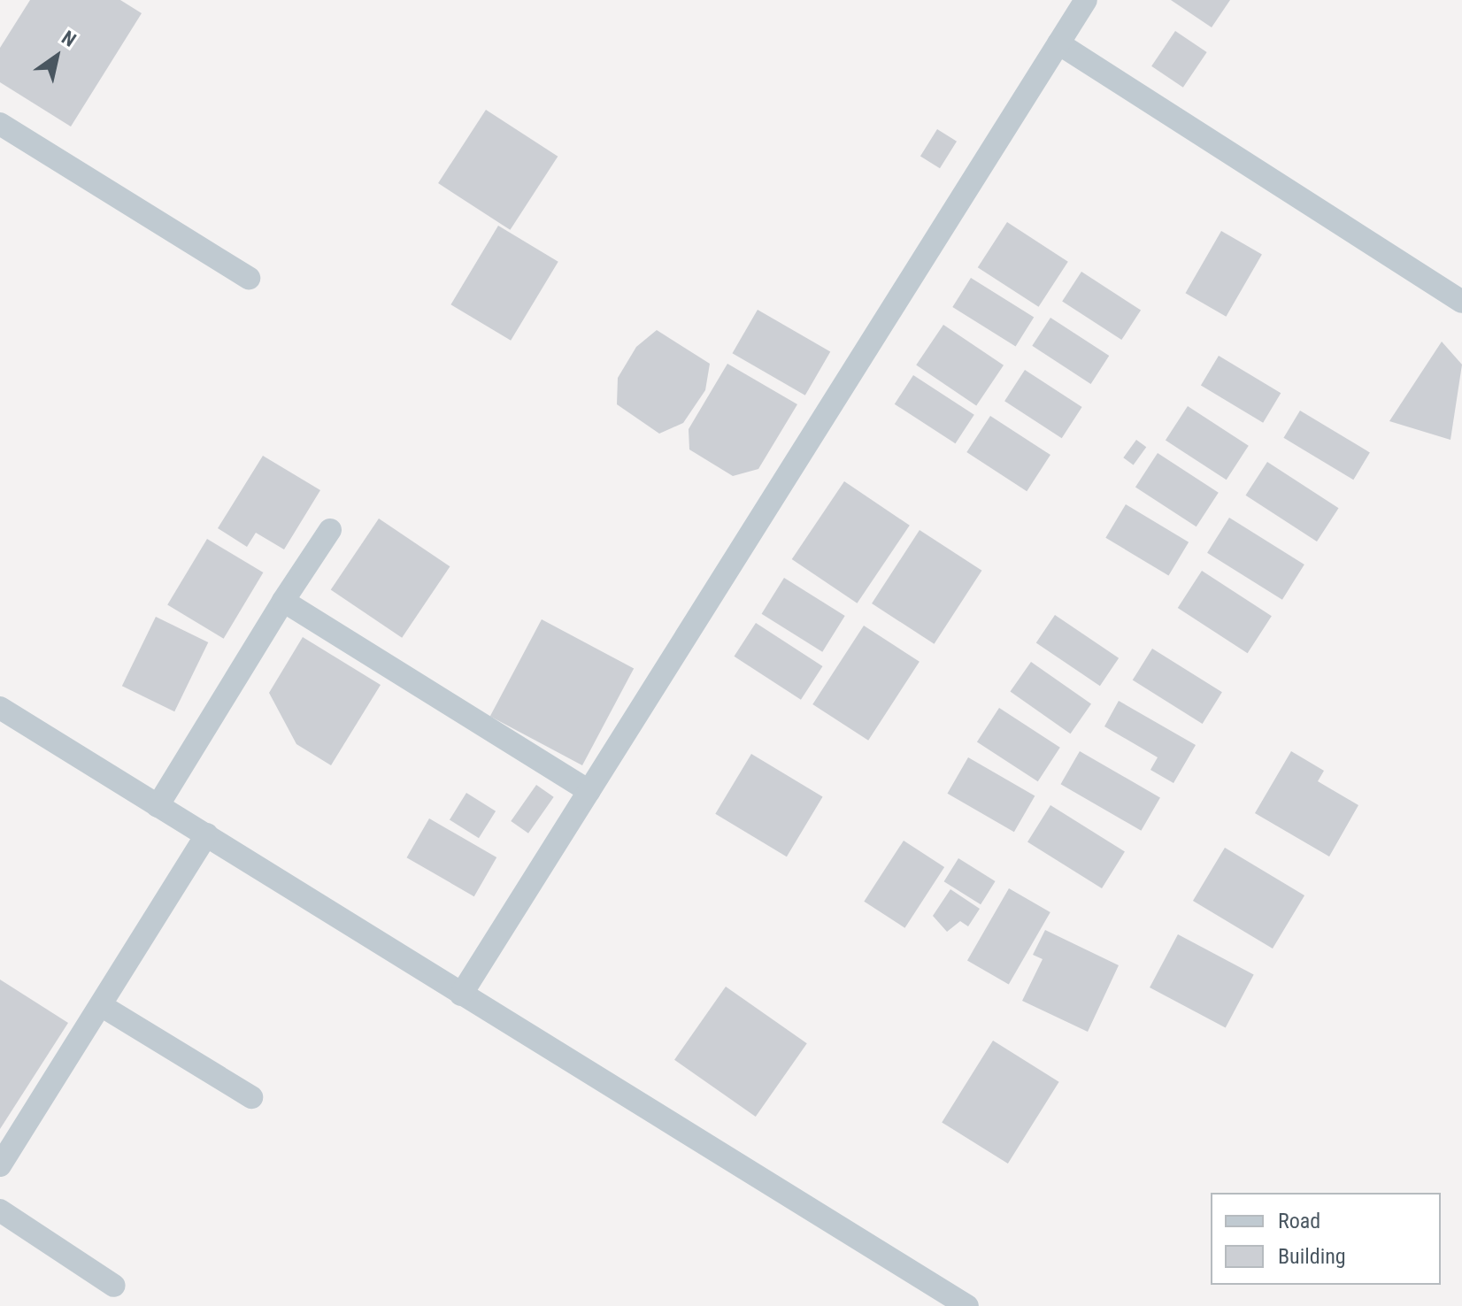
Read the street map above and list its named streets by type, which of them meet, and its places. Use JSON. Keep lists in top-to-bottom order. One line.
{"legend":["Road","Building"],"north":"top right"}
